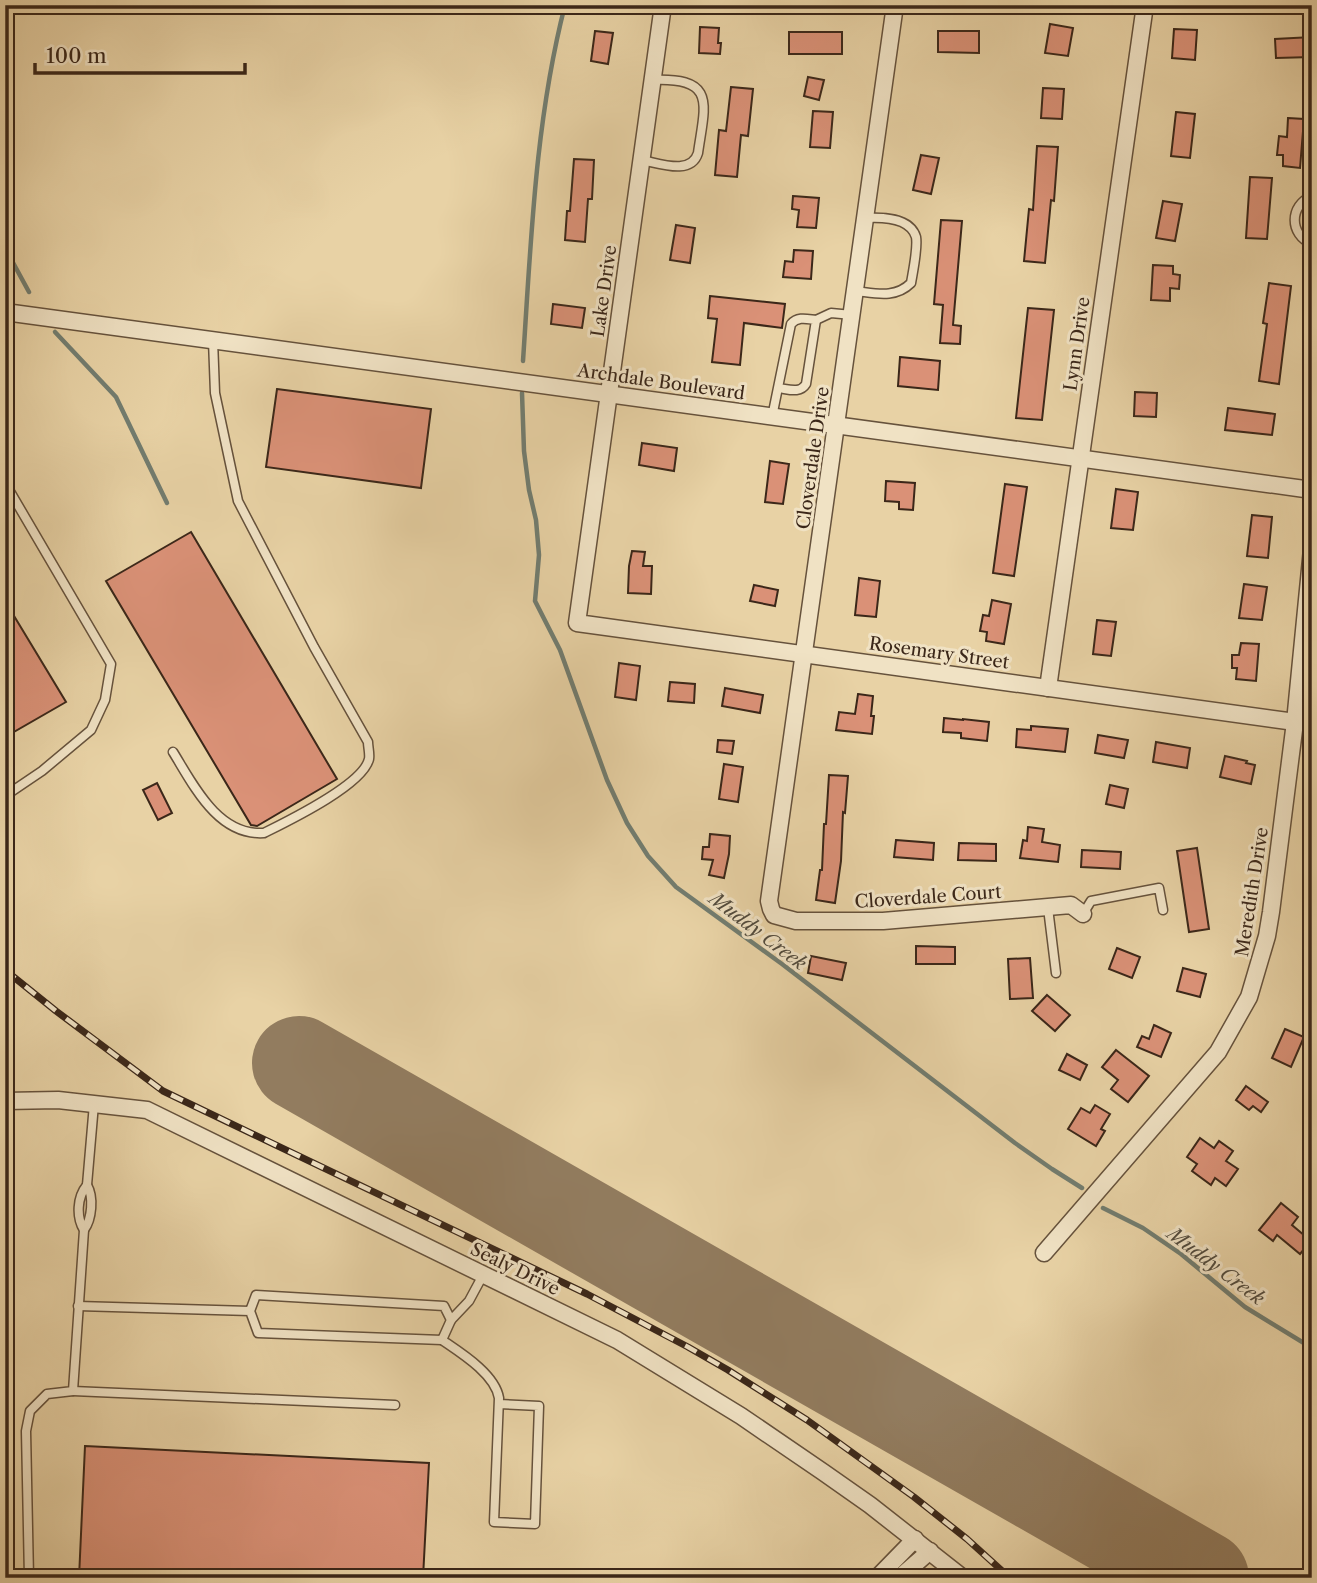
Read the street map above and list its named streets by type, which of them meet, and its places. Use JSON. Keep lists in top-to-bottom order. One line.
{"streets":{"street":["Lake Drive","Lynn Drive","Archdale Boulevard","Cloverdale Drive","Rosemary Street","Meredith Drive","Cloverdale Court","Sealy Drive"]},"crossings":[["Lake Drive","Archdale Boulevard"],["Lake Drive","Rosemary Street"],["Lynn Drive","Archdale Boulevard"],["Lynn Drive","Rosemary Street"],["Archdale Boulevard","Cloverdale Drive"],["Cloverdale Drive","Rosemary Street"],["Cloverdale Drive","Cloverdale Court"],["Rosemary Street","Meredith Drive"]],"water":["Muddy Creek"],"scale_bar":"100 m"}
